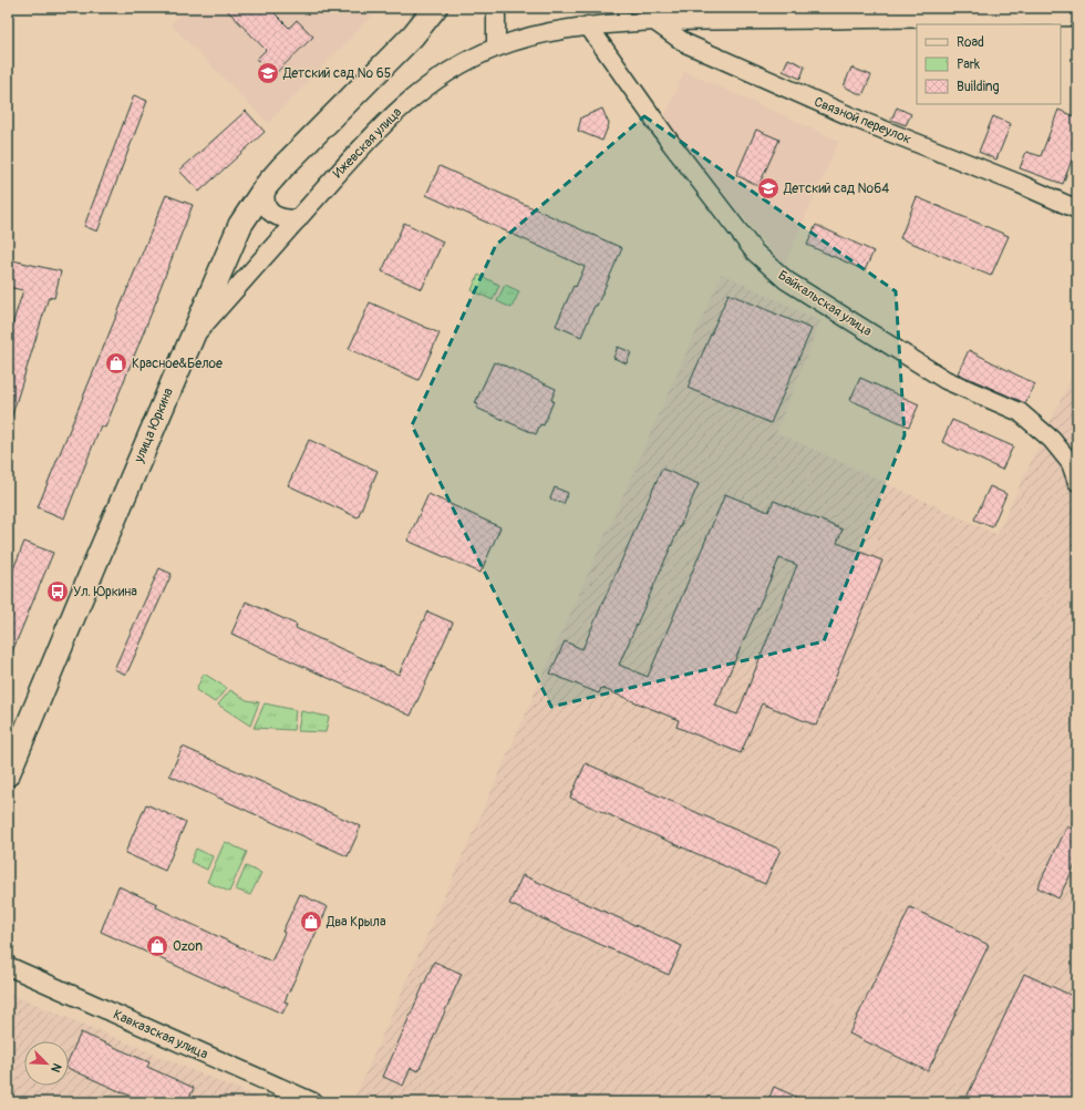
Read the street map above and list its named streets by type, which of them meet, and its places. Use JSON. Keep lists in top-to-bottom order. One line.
{"streets":{"main road":["улица Юркина"],"street":["Связной переулок","Ижевская улица","Байкальская улица","Кавказская улица"]},"crossings":[["Связной переулок","Ижевская улица"],["Ижевская улица","Байкальская улица"],["Ижевская улица","улица Юркина"]],"places":{"school or university":["Детский сад № 65","Детский сад №64"],"shop":["Красное&Белое","Два Крыла","Ozon"],"bus stop":["Ул. Юркина"]},"legend":["Road","Park","Building"],"north":"bottom right"}
